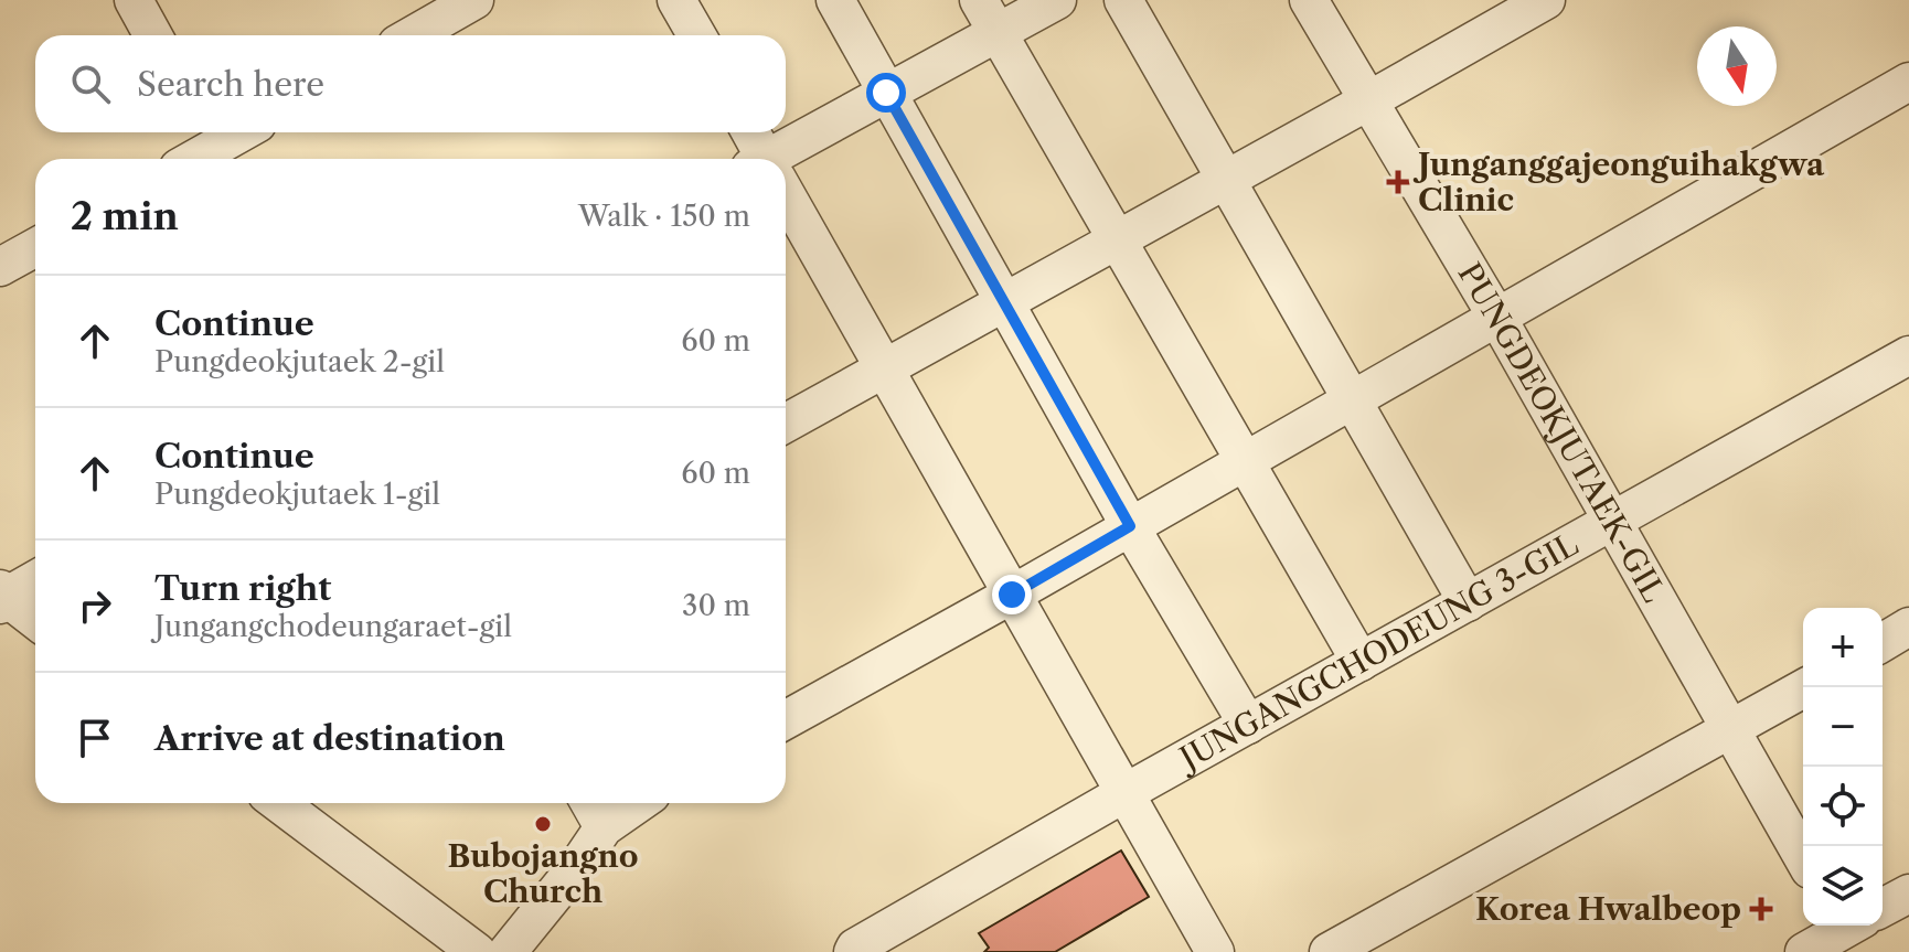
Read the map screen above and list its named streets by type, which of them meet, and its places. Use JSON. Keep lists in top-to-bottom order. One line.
{"streets":{"street":["PUNGDEOKJUTAEK-GIL","JUNGANGCHODEUNG 3-GIL"]},"crossings":[["PUNGDEOKJUTAEK-GIL","JUNGANGCHODEUNG 3-GIL"]],"places":{"health":["Junganggajeonguihakgwa Clinic","Korea Hwalbeop"],"other":["Bubojangno Church"]},"north":"bottom","page":{"search":"Search here","heading":["2 min","Walk · 150 m"],"list":[["Continue","Pungdeokjutaek 2-gil","60 m"],["Continue","Pungdeokjutaek 1-gil","60 m"],["Turn right","Jungangchodeungaraet-gil","30 m"],"Arrive at destination"],"map_buttons":["+","−"]}}
